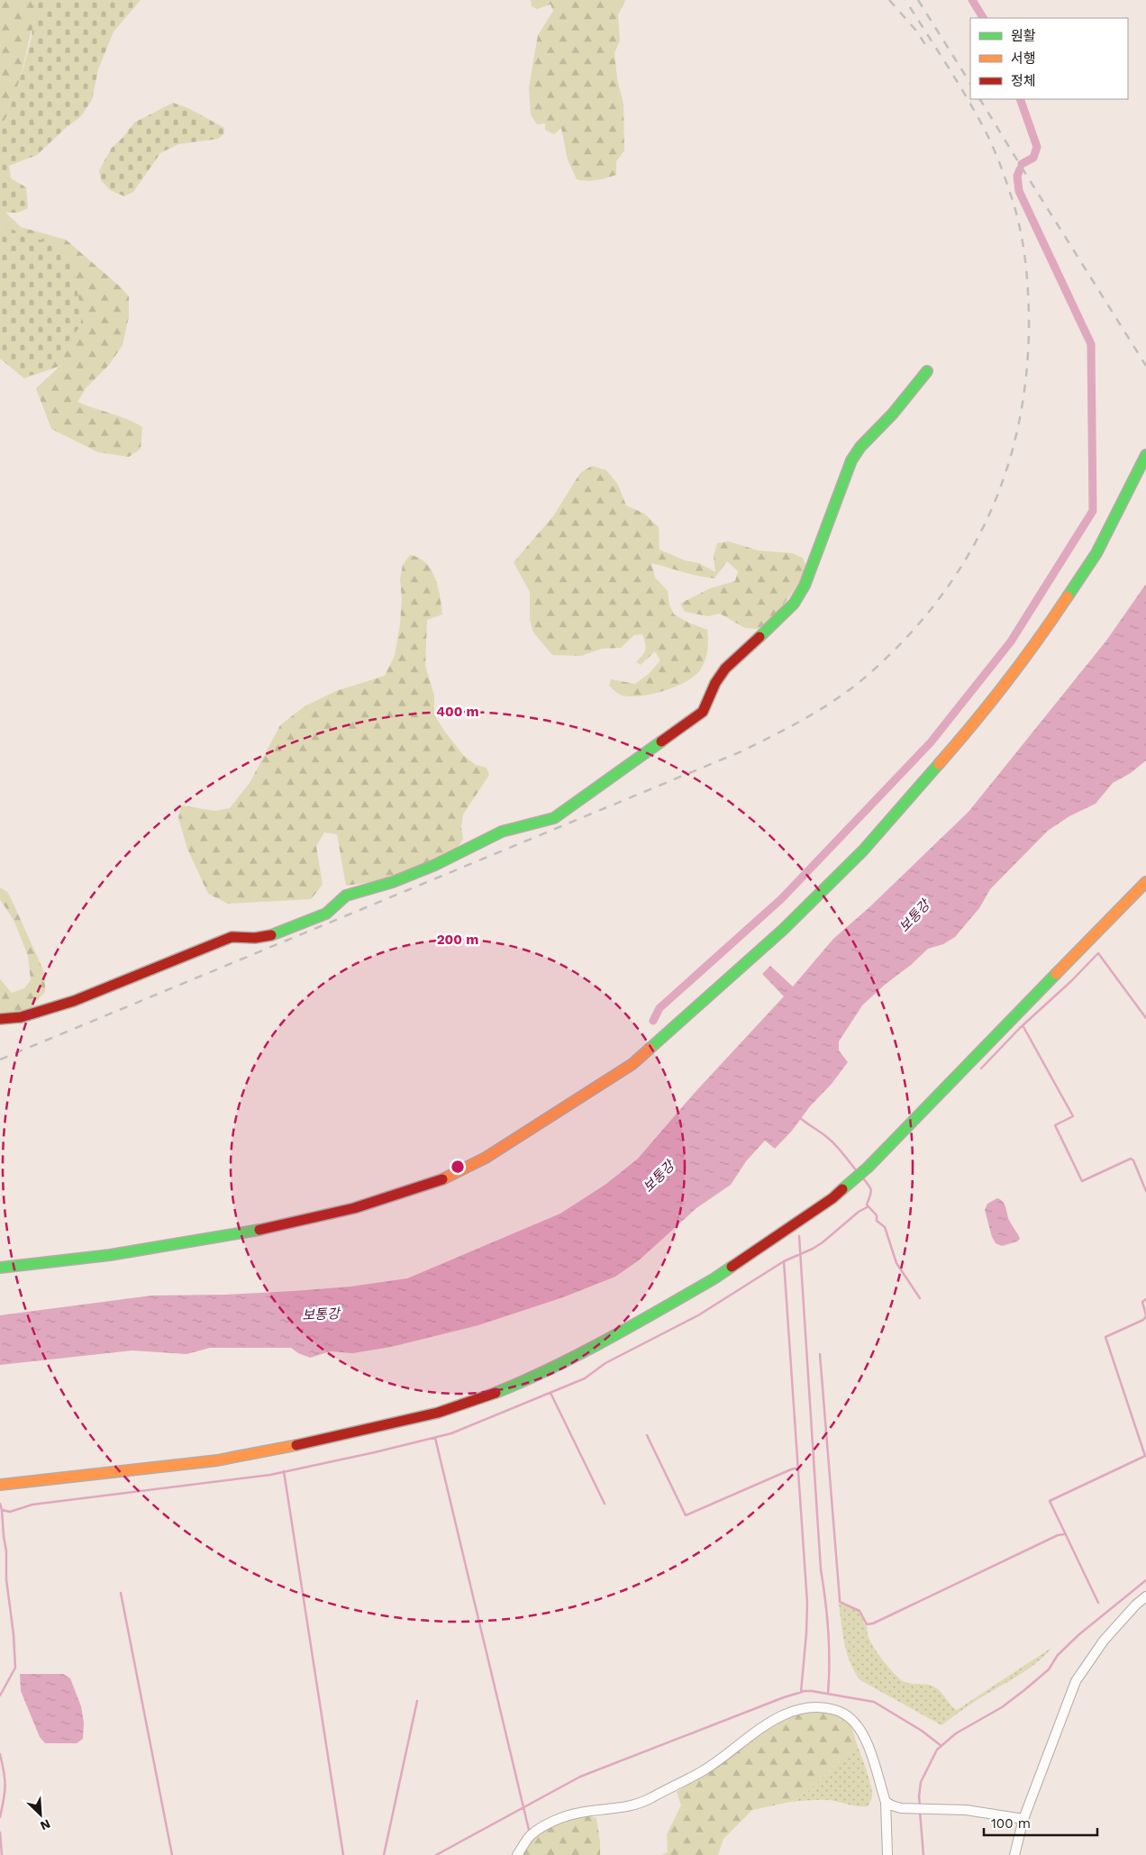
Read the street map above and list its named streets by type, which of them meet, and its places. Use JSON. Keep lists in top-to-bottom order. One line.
{"water":["보통강"],"legend":["원활","서행","정체"],"scale_bar":"100 m","north":"bottom right","rings":["400 m","200 m"]}
